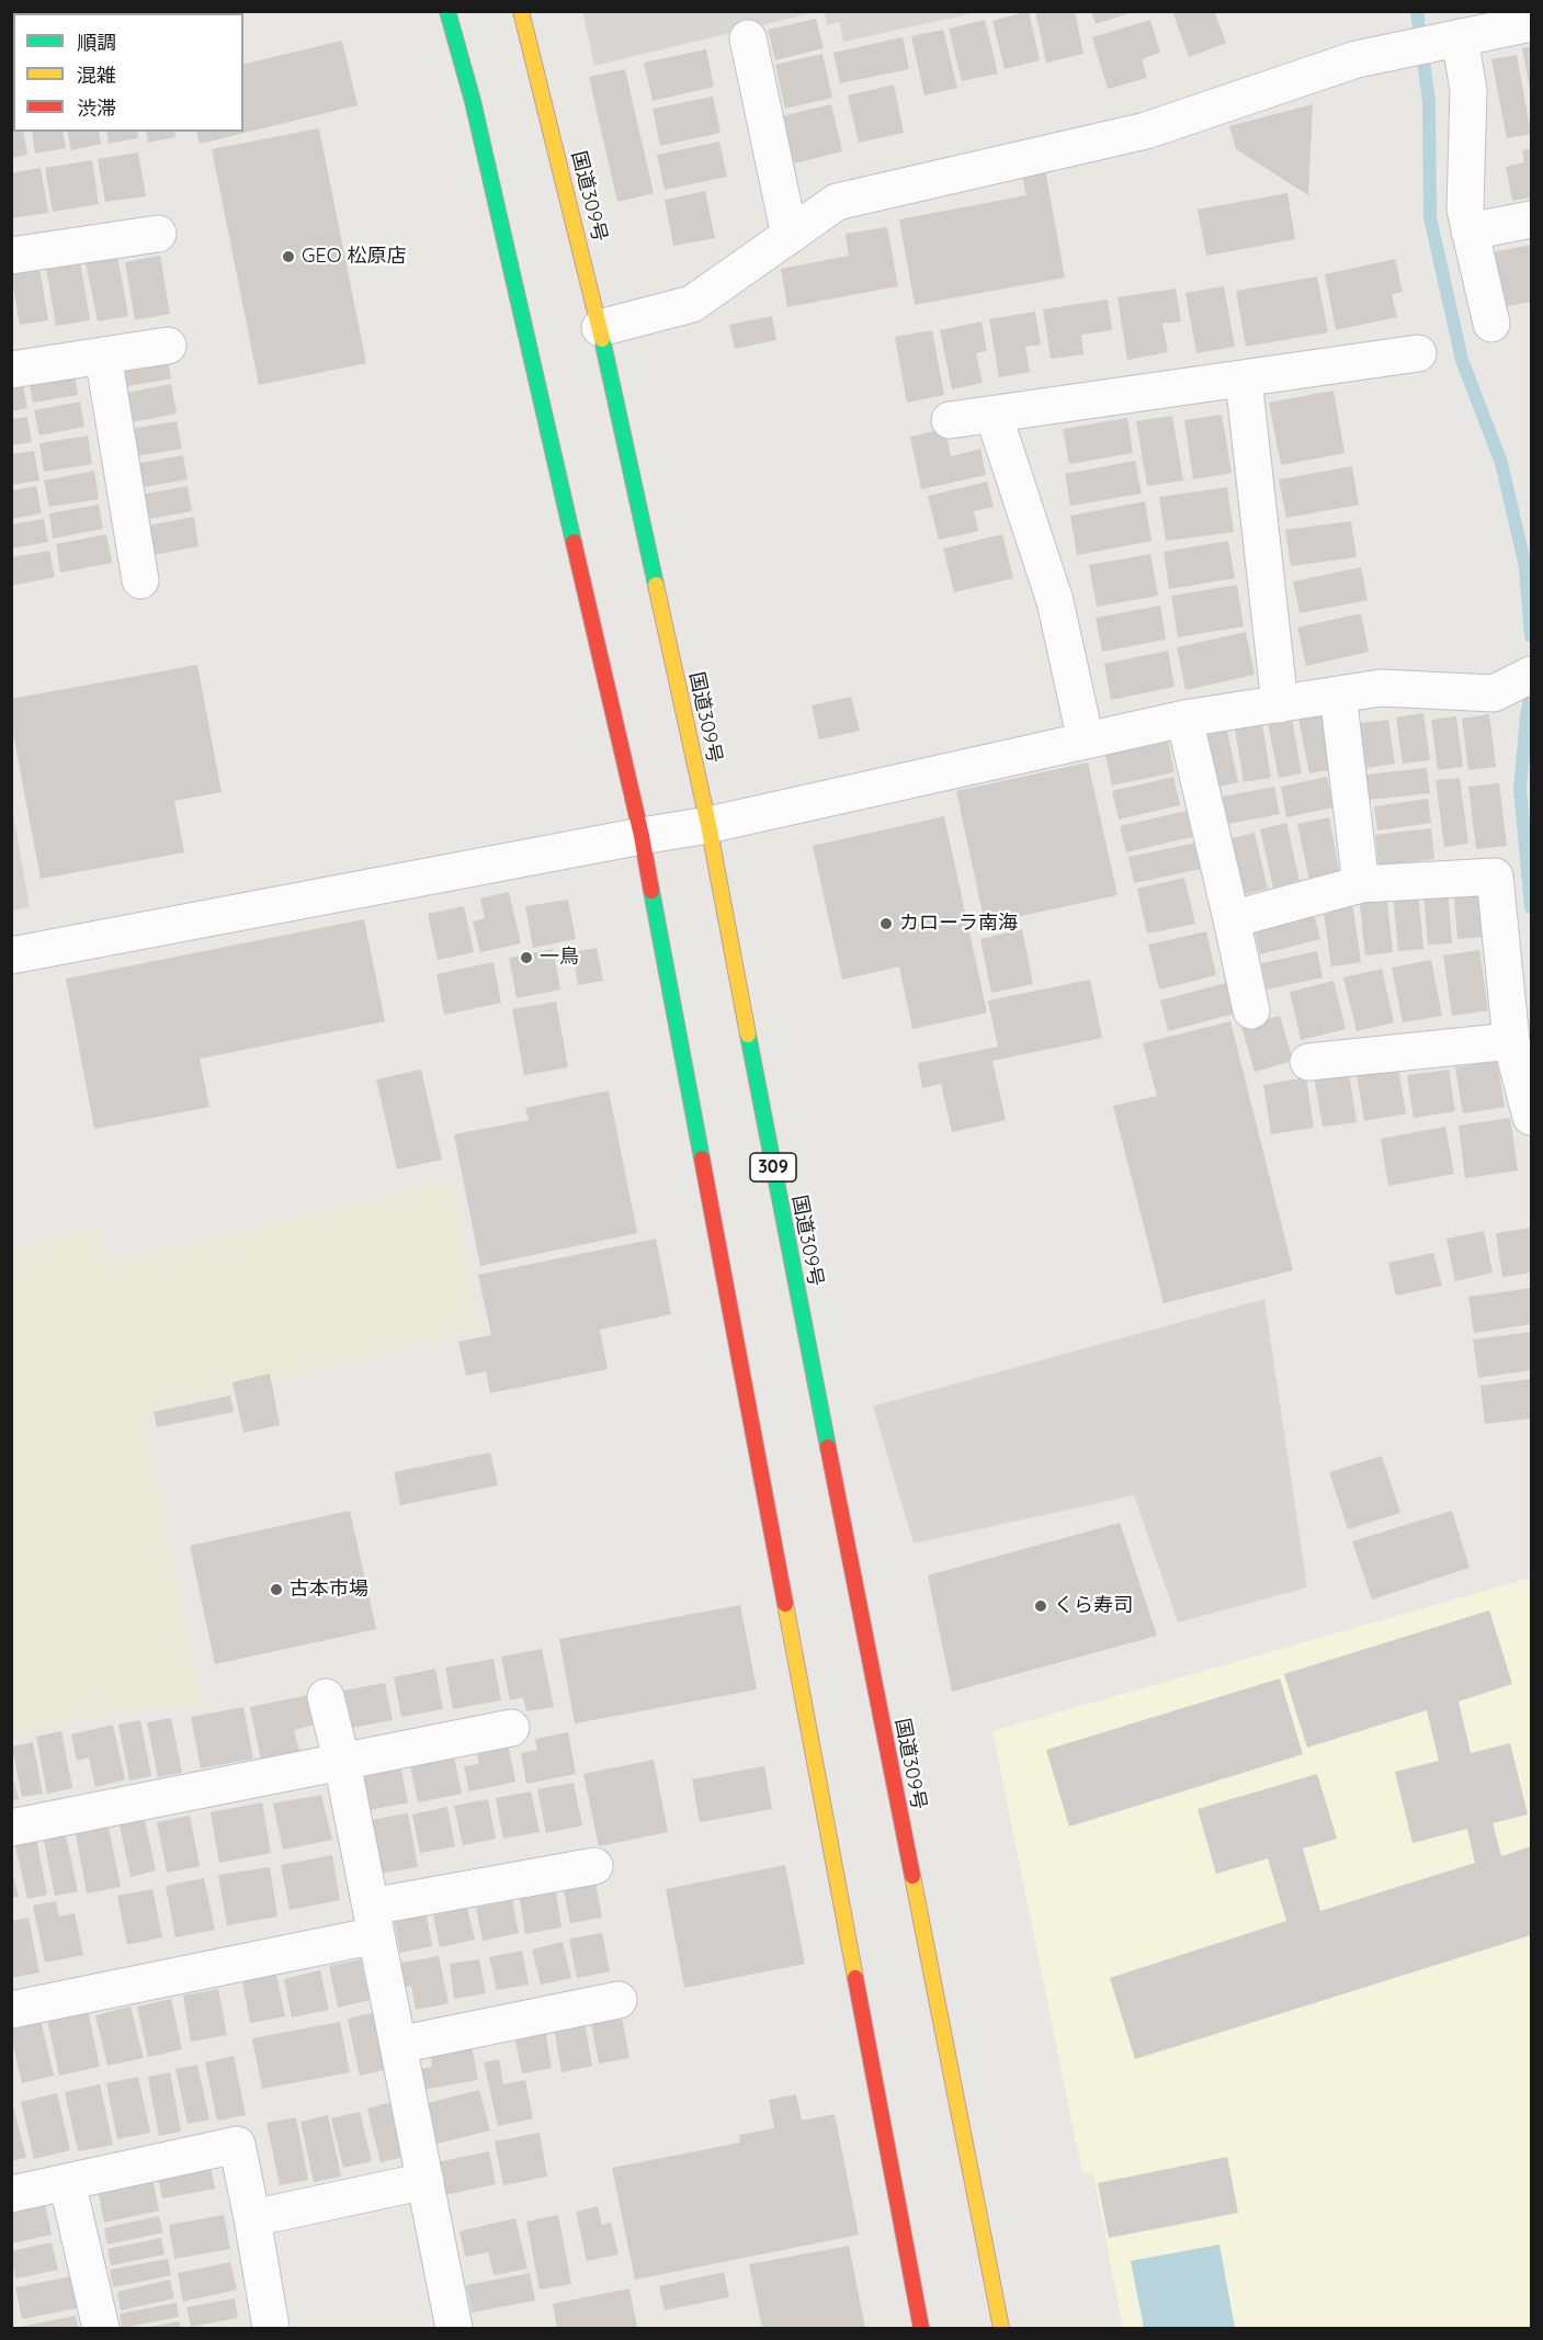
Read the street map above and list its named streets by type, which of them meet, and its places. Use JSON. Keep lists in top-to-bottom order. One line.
{"streets":{"highway":["国道309号","309"]},"places":["GEO 松原店","カローラ南海","一鳥","古本市場","くら寿司"],"legend":["順調","混雑","渋滞"]}
